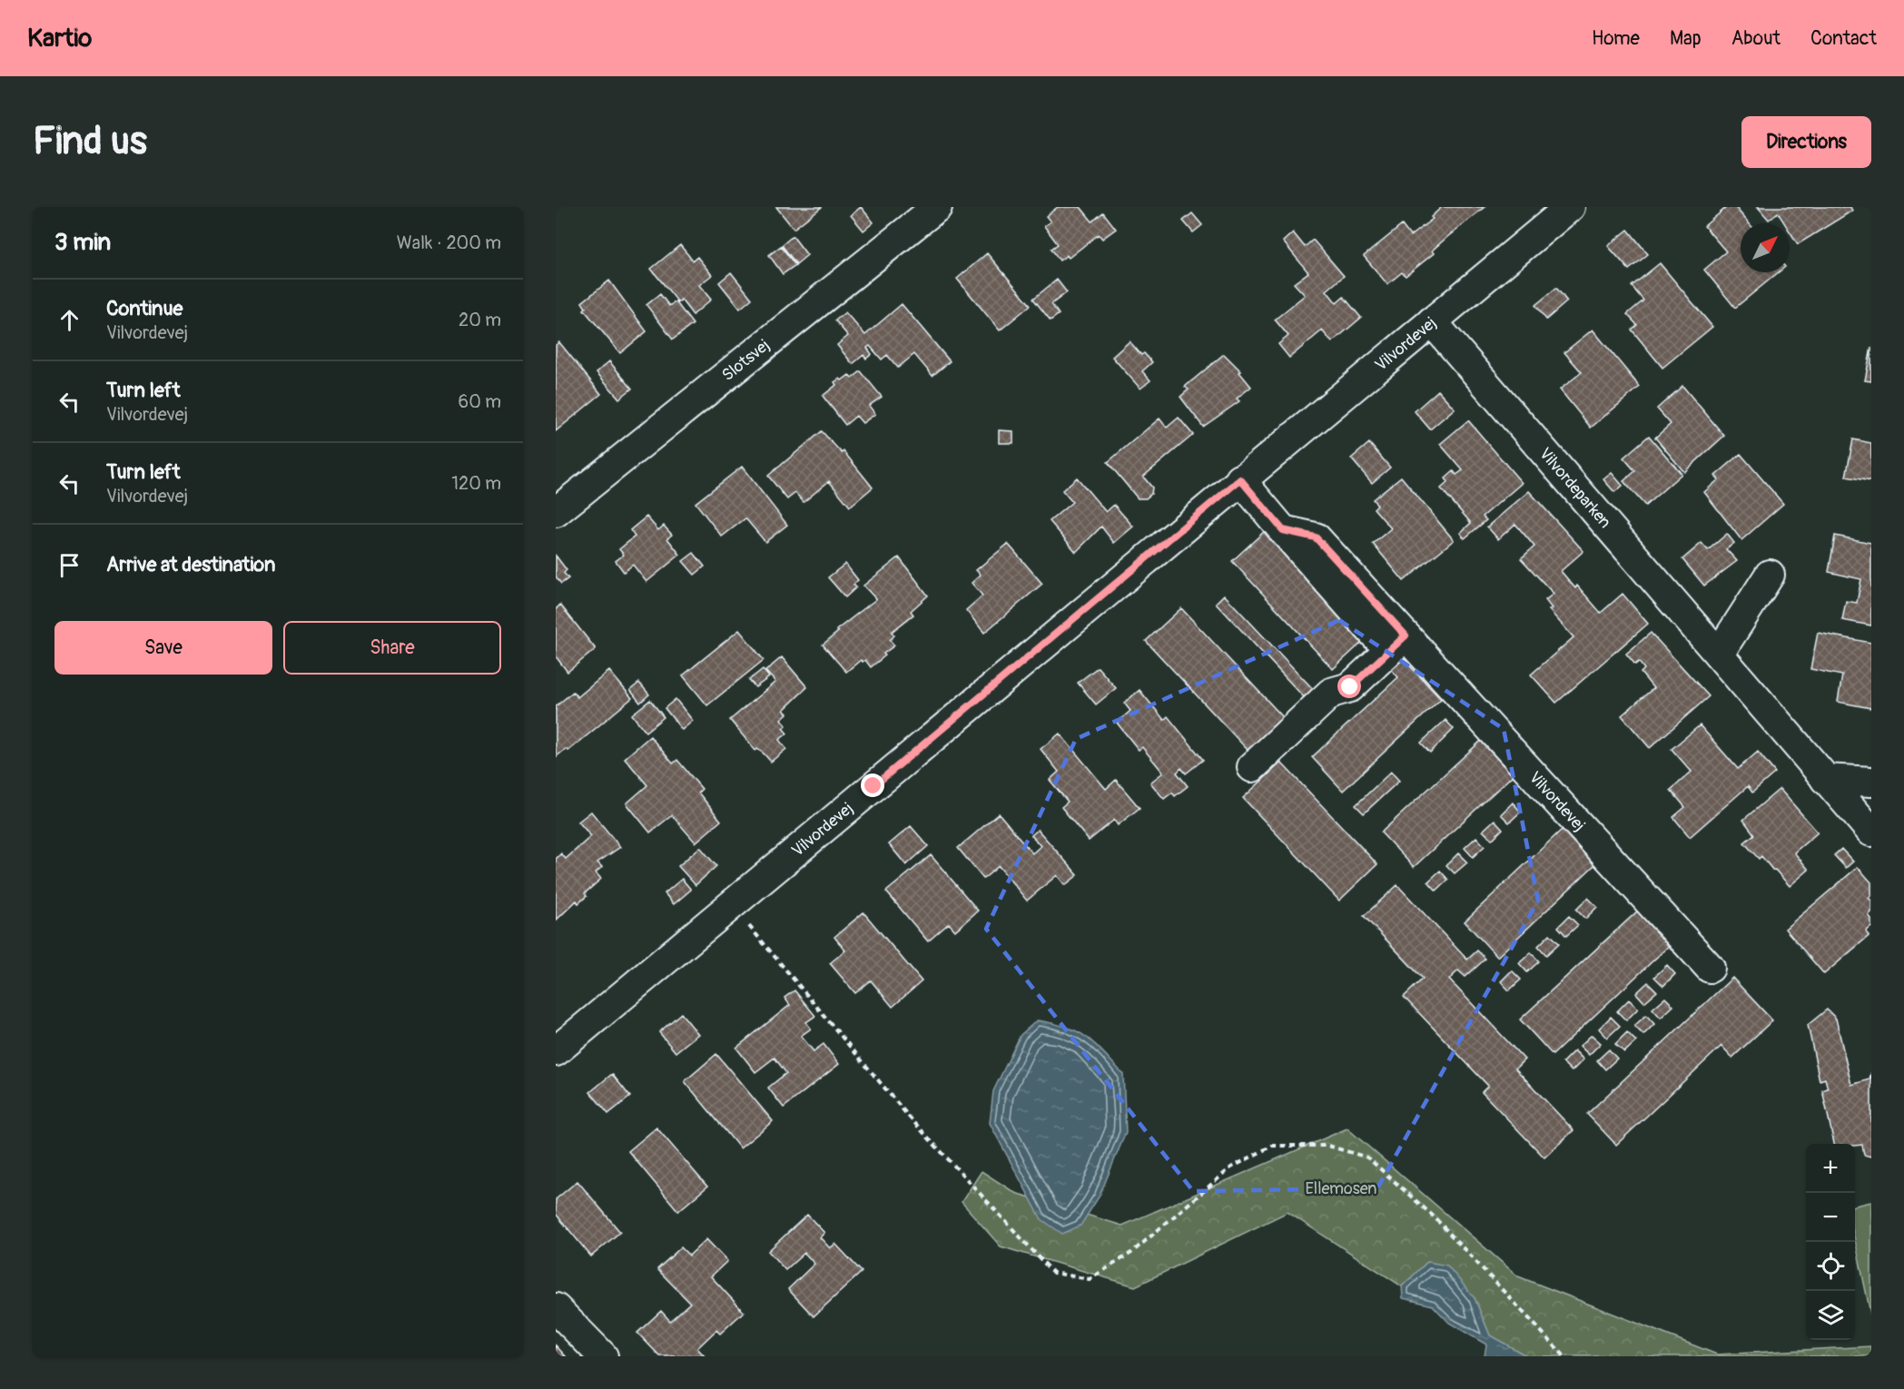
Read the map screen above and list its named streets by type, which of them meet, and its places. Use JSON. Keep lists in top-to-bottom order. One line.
{"streets":{"street":["Vilvordevej","Slotsvej","Vilvordeparken"]},"crossings":[["Vilvordevej","Vilvordeparken"]],"parks":["Ellemosen"],"north":"top right","page":{"header":"Kartio","nav":["Home","Map","About","Contact"],"buttons":["Directions",["Save","Share"]],"title":"Find us","heading":["3 min","Walk · 200 m"],"list":[["Continue","Vilvordevej","20 m"],["Turn left","Vilvordevej","60 m"],["Turn left","Vilvordevej","120 m"],"Arrive at destination"],"map_buttons":["+","−"]}}
